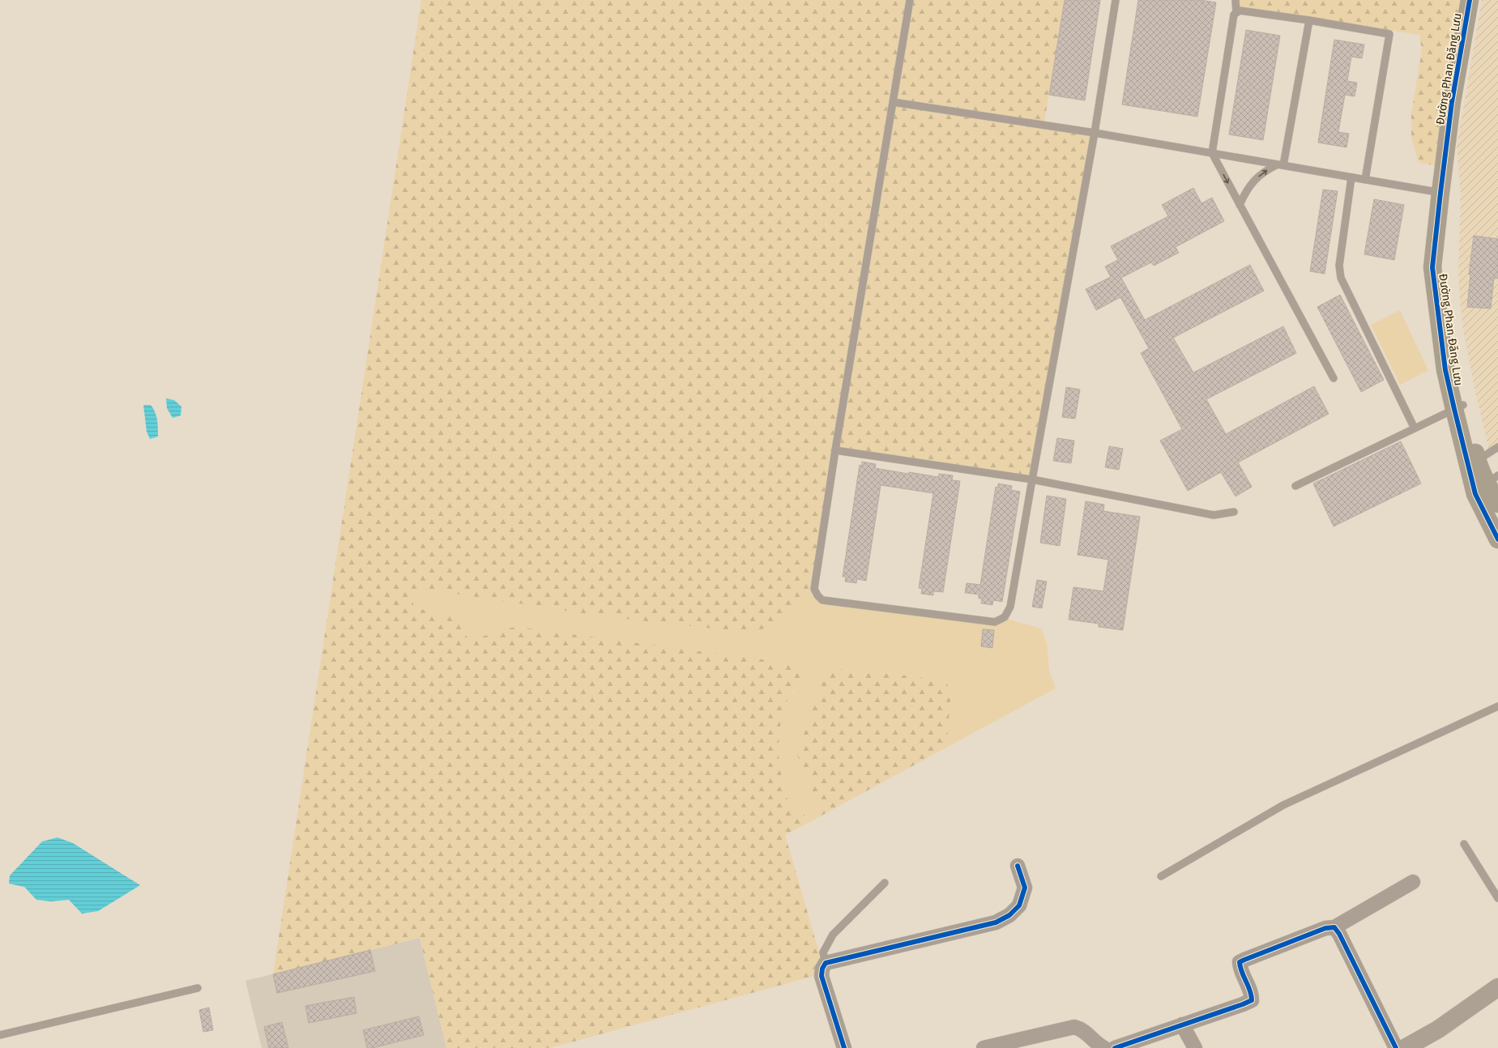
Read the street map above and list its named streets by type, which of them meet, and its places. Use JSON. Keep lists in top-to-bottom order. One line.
{"streets":{"street":["Đường Phan Đăng Lưu"]}}
